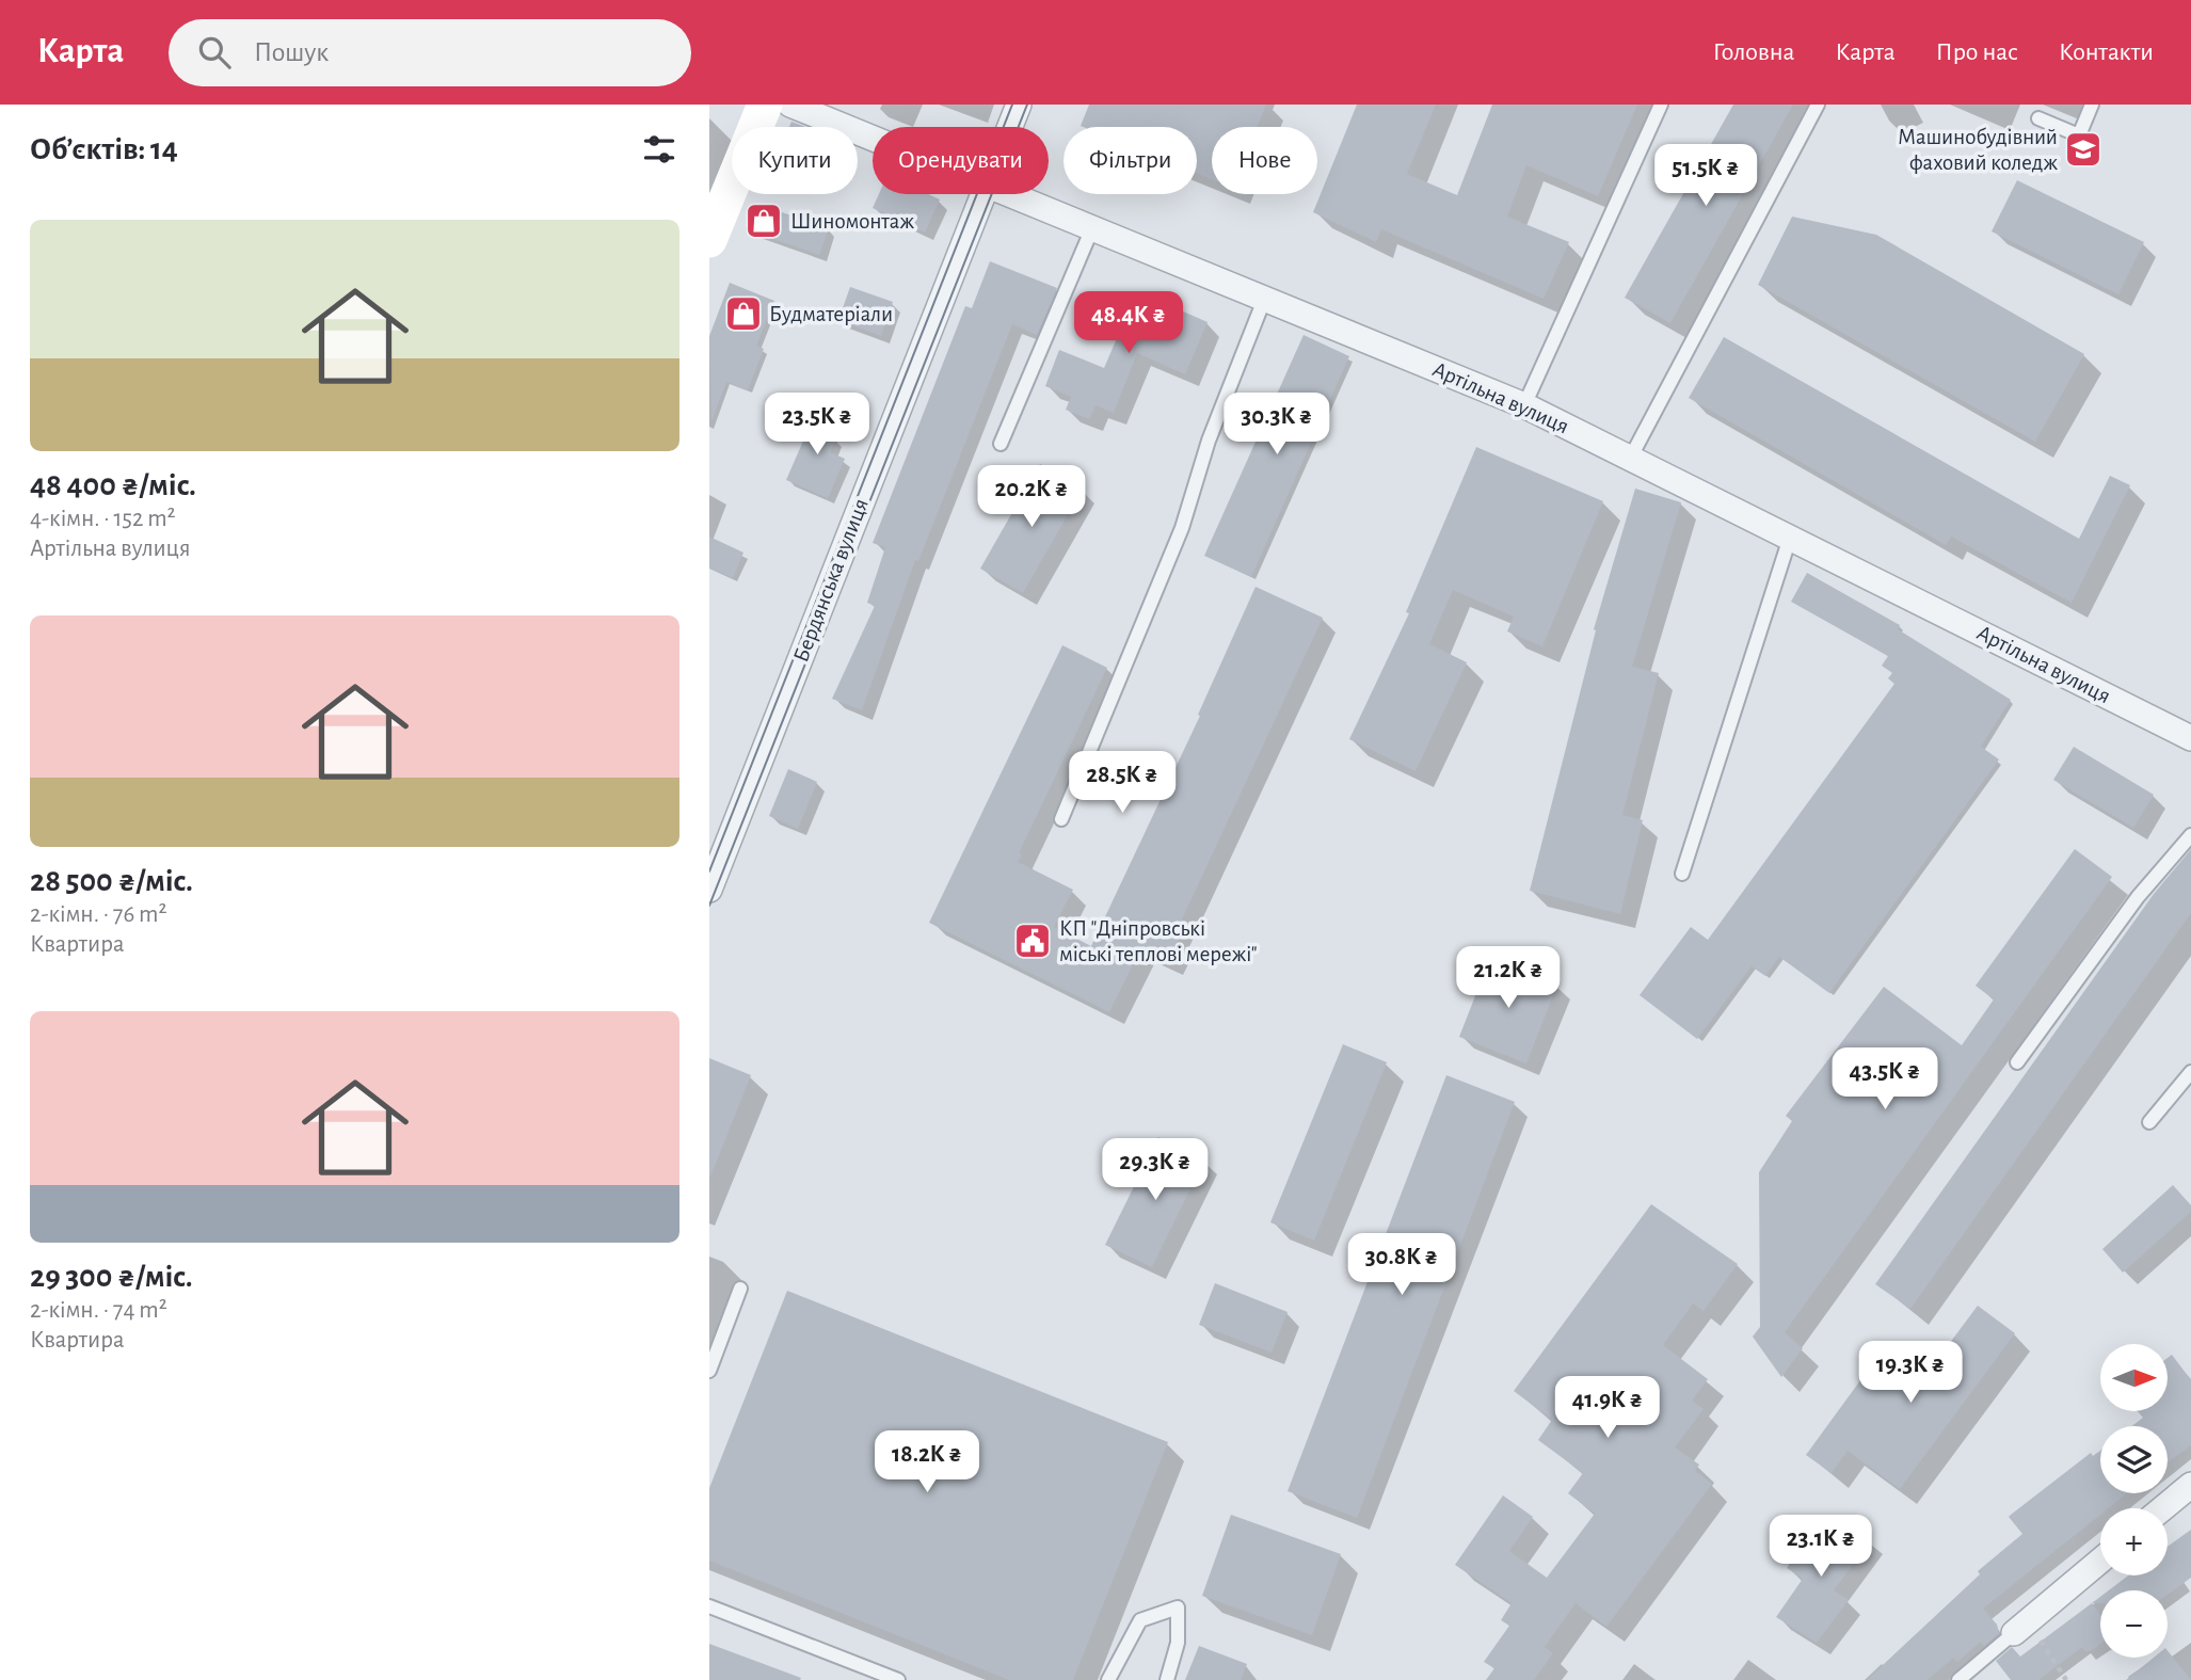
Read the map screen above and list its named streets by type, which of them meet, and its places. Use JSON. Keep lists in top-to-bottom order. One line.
{"streets":{"street":["Артільна вулиця","Бердянська вулиця"]},"places":{"school or university":["Машинобудівний фаховий коледж"],"shop":["Шиномонтаж","Будматеріали"],"public building":["КП \"Дніпровські міські теплові мережі\""]},"north":"right","page":{"header":"Карта","search":"Пошук","nav":["Головна","Карта","Про нас","Контакти"],"heading":"Об’єктів: 14","chip":["Купити","Орендувати","Фільтри","Нове"],"price":["51.5K ₴","48.4K ₴","23.5K ₴","30.3K ₴","20.2K ₴","28.5K ₴","21.2K ₴","43.5K ₴","29.3K ₴","30.8K ₴","19.3K ₴","41.9K ₴","18.2K ₴","23.1K ₴"],"list":[{"name":"48 400 ₴/міс.","note":"4-кімн. · 152 m² · Артільна вулиця"},{"name":"28 500 ₴/міс.","note":"2-кімн. · 76 m² · Квартира"},{"name":"29 300 ₴/міс.","note":"2-кімн. · 74 m² · Квартира"}],"map_buttons":["+","−"]}}
